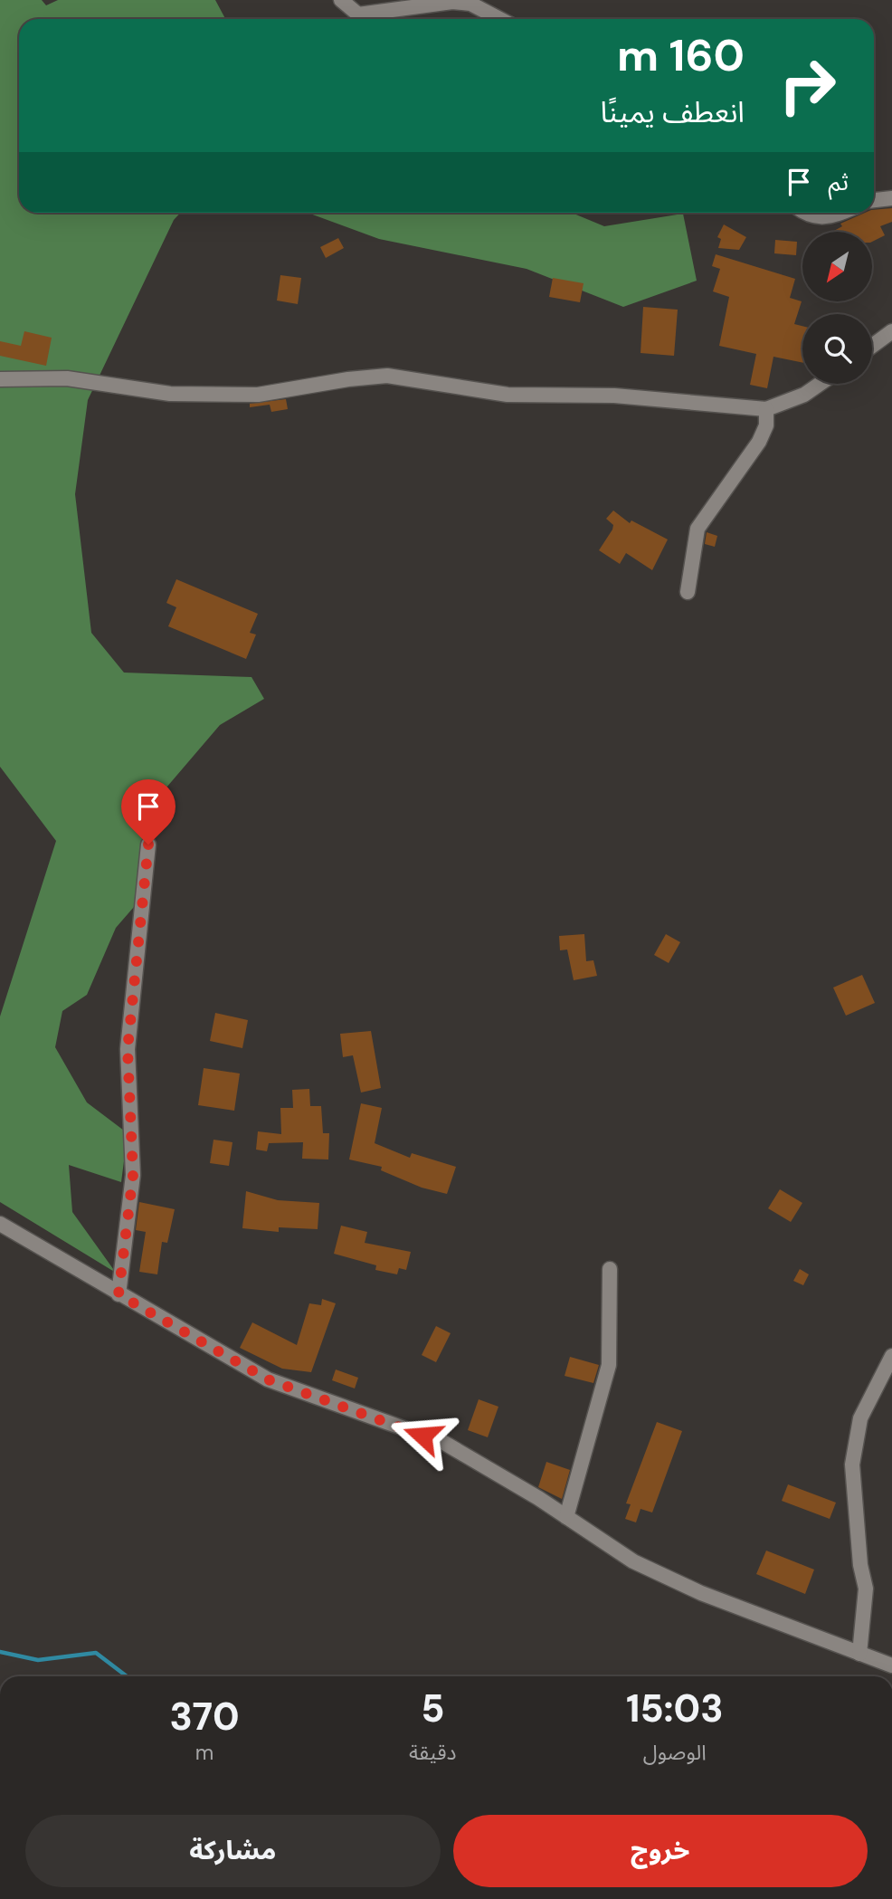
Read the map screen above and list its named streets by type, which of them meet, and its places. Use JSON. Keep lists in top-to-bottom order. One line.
{"north":"bottom left","page":{"turn":["160 m","انعطف يمينًا"],"then":"ثم","eta":["15:03","الوصول","5","دقيقة","370","m"],"buttons":["خروج","مشاركة"]}}
